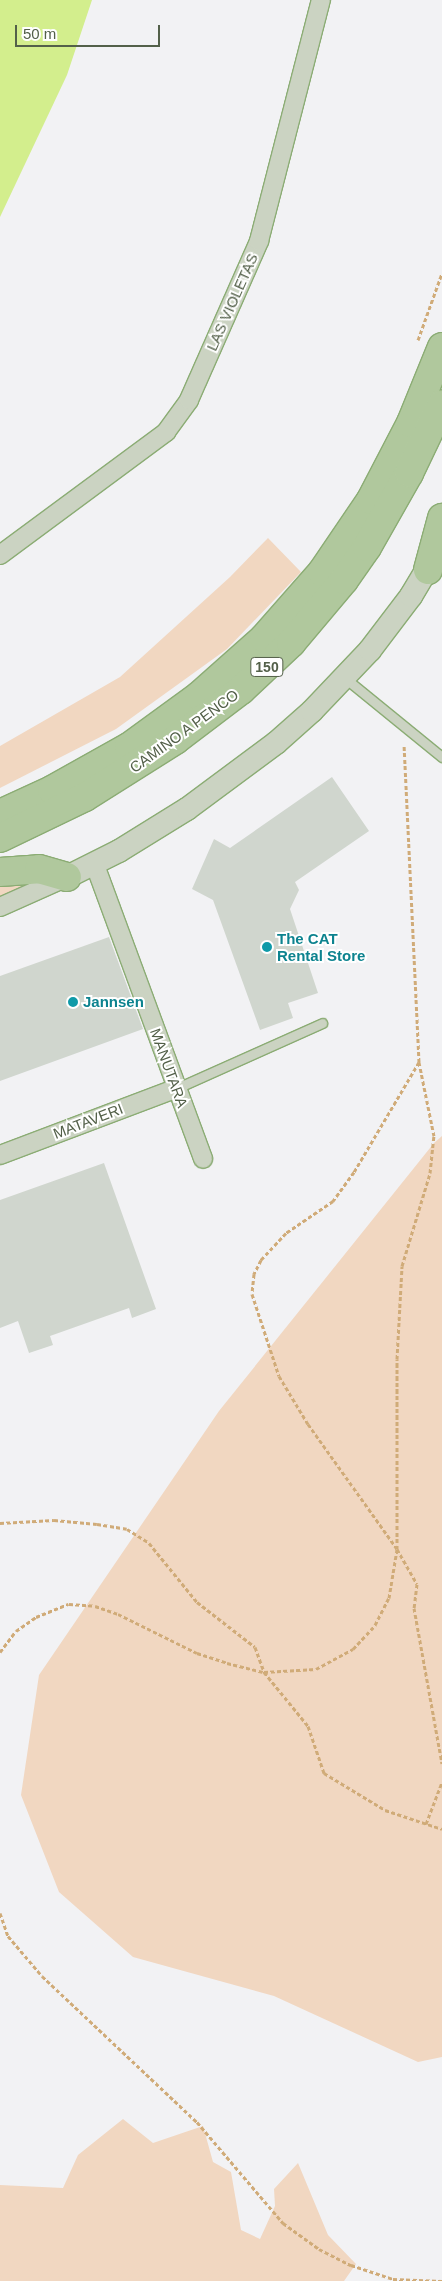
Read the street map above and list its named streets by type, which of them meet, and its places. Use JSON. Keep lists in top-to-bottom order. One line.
{"streets":{"highway":["150","CAMINO A PENCO"],"street":["LAS VIOLETAS","MANUTARA","MATAVERI"]},"crossings":[["MANUTARA","MATAVERI"]],"places":["The CAT Rental Store","Jannsen"],"scale_bar":"50 m"}
